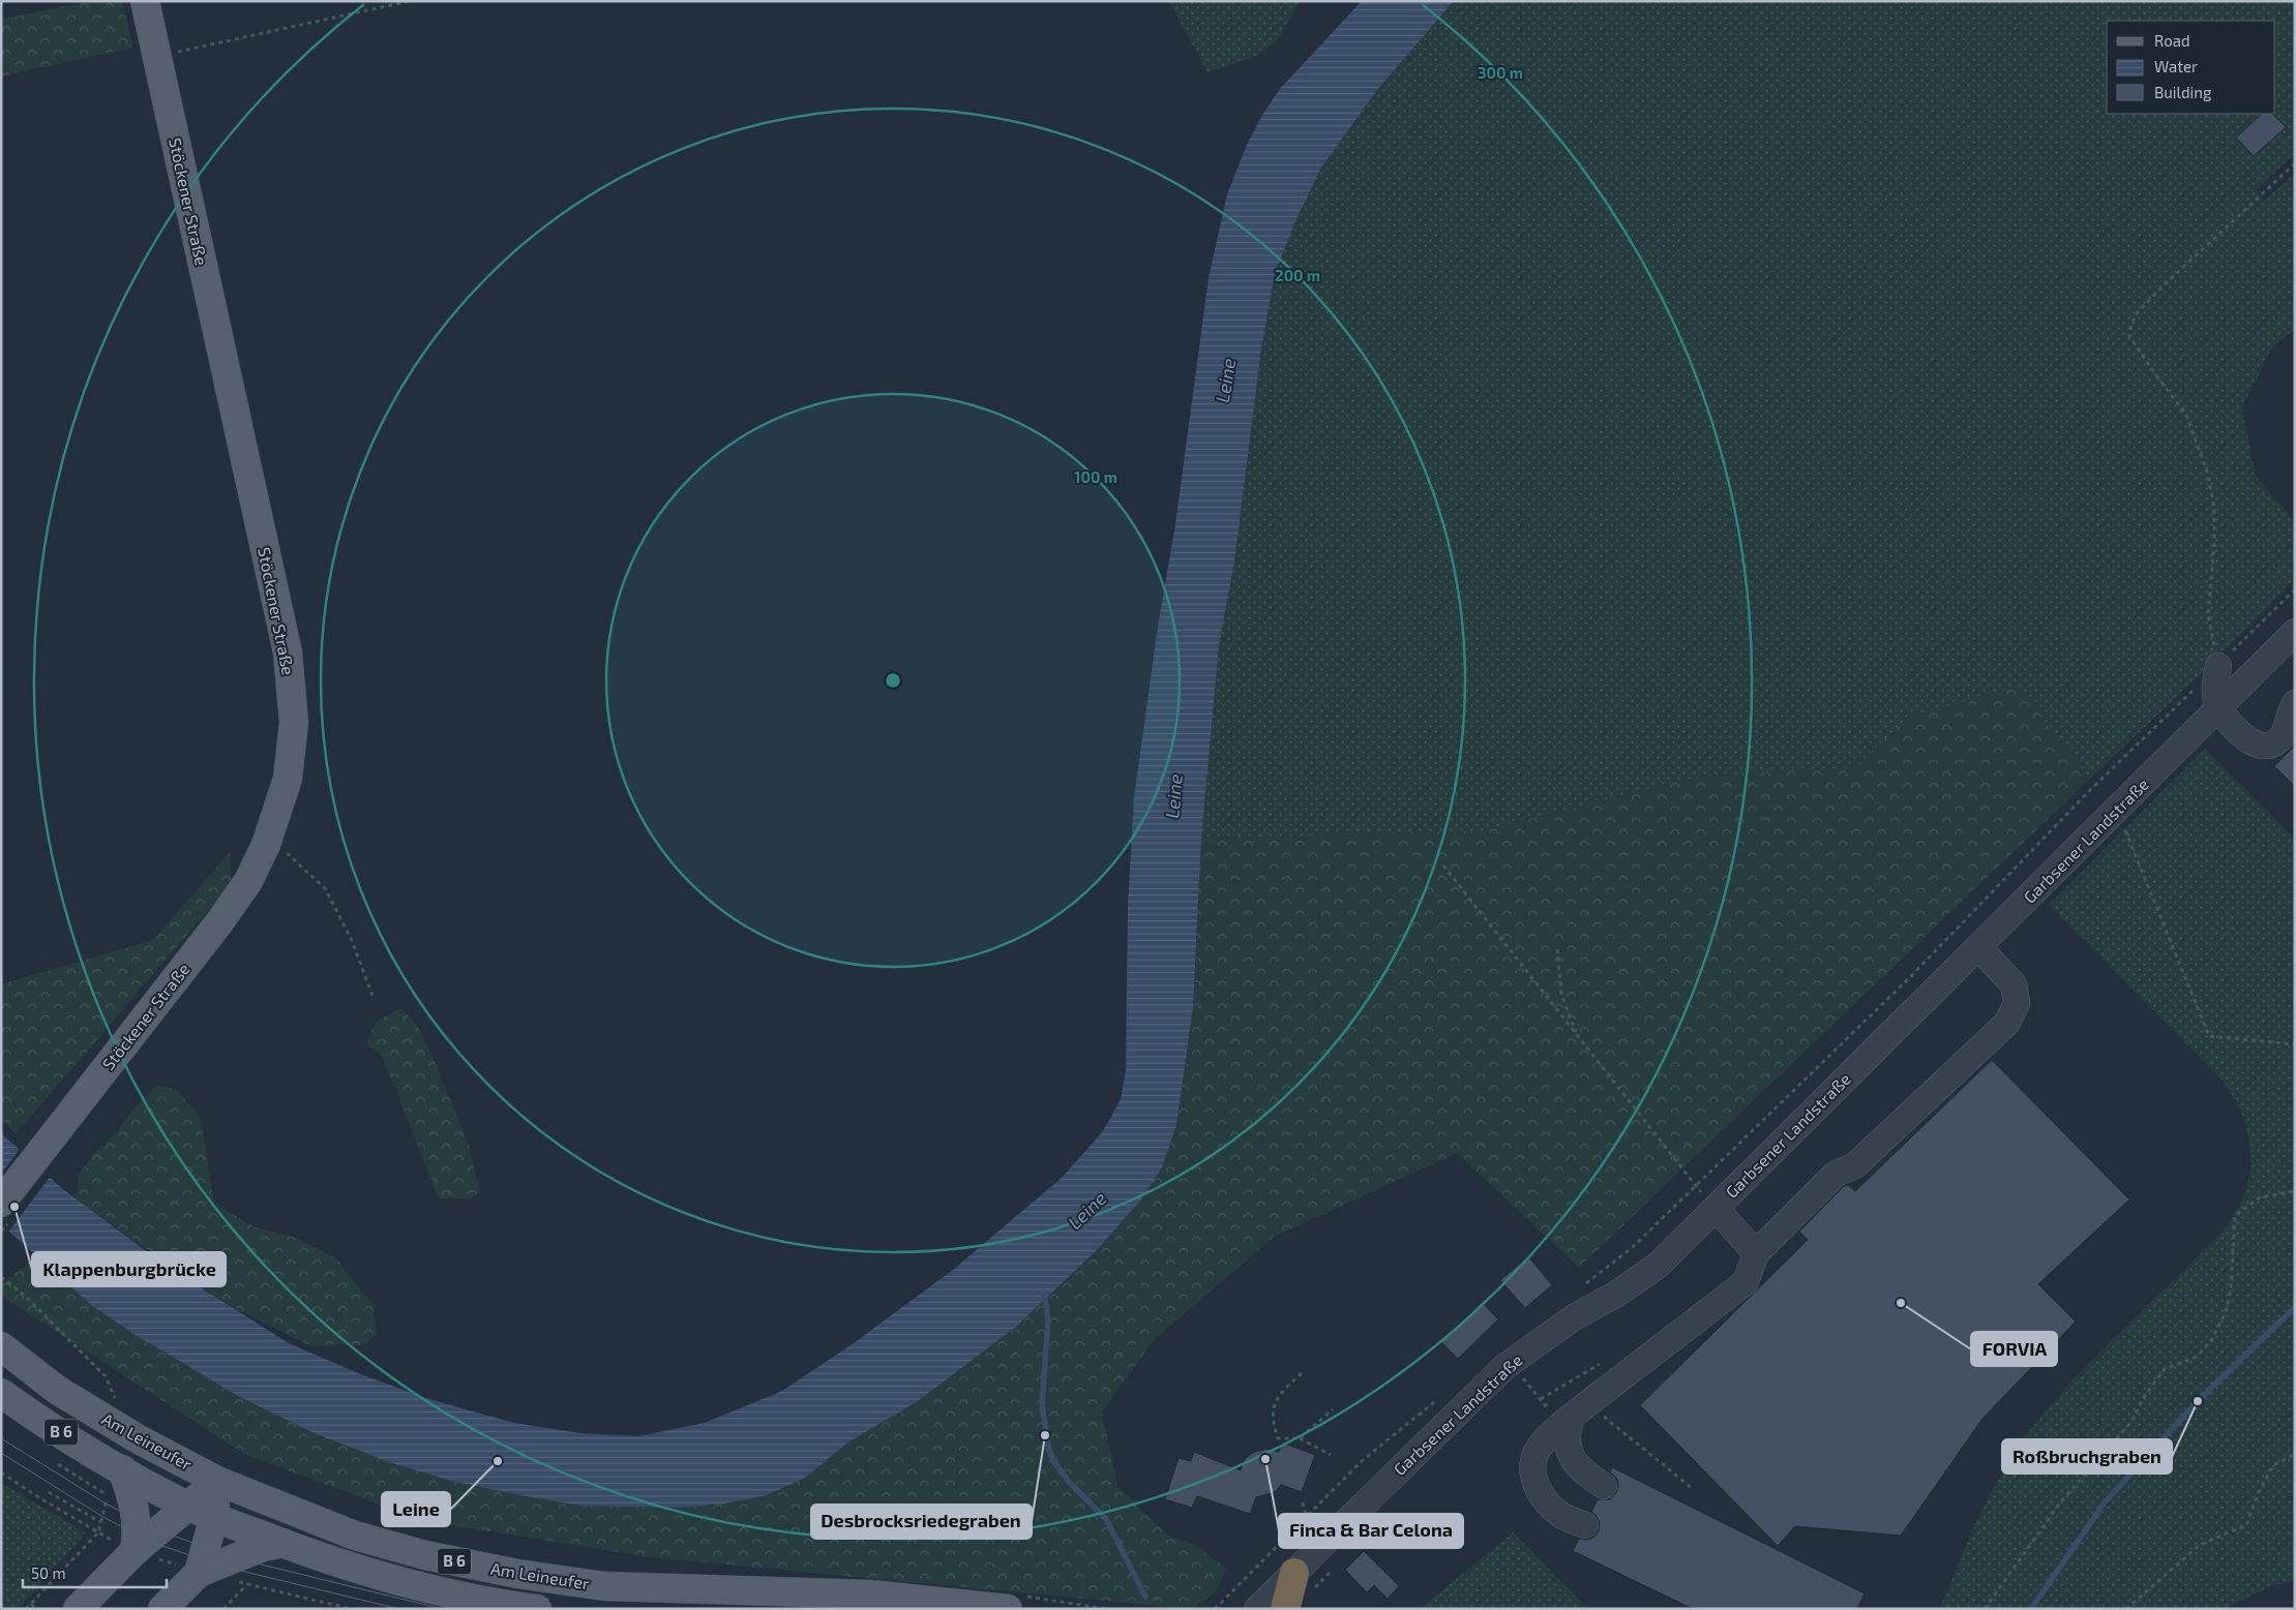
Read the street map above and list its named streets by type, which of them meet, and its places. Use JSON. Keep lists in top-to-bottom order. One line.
{"streets":{"main road":["Stöckener Straße","B 6","Am Leineufer"],"street":["Garbsener Landstraße"]},"water":["Leine"],"places":["Klappenburgbrücke","FORVIA","Roßbruchgraben","Desbrocksriedegraben","Finca & Bar Celona","Leine"],"legend":["Road","Water","Building"],"scale_bar":"50 m","rings":["300 m","200 m","100 m"]}
